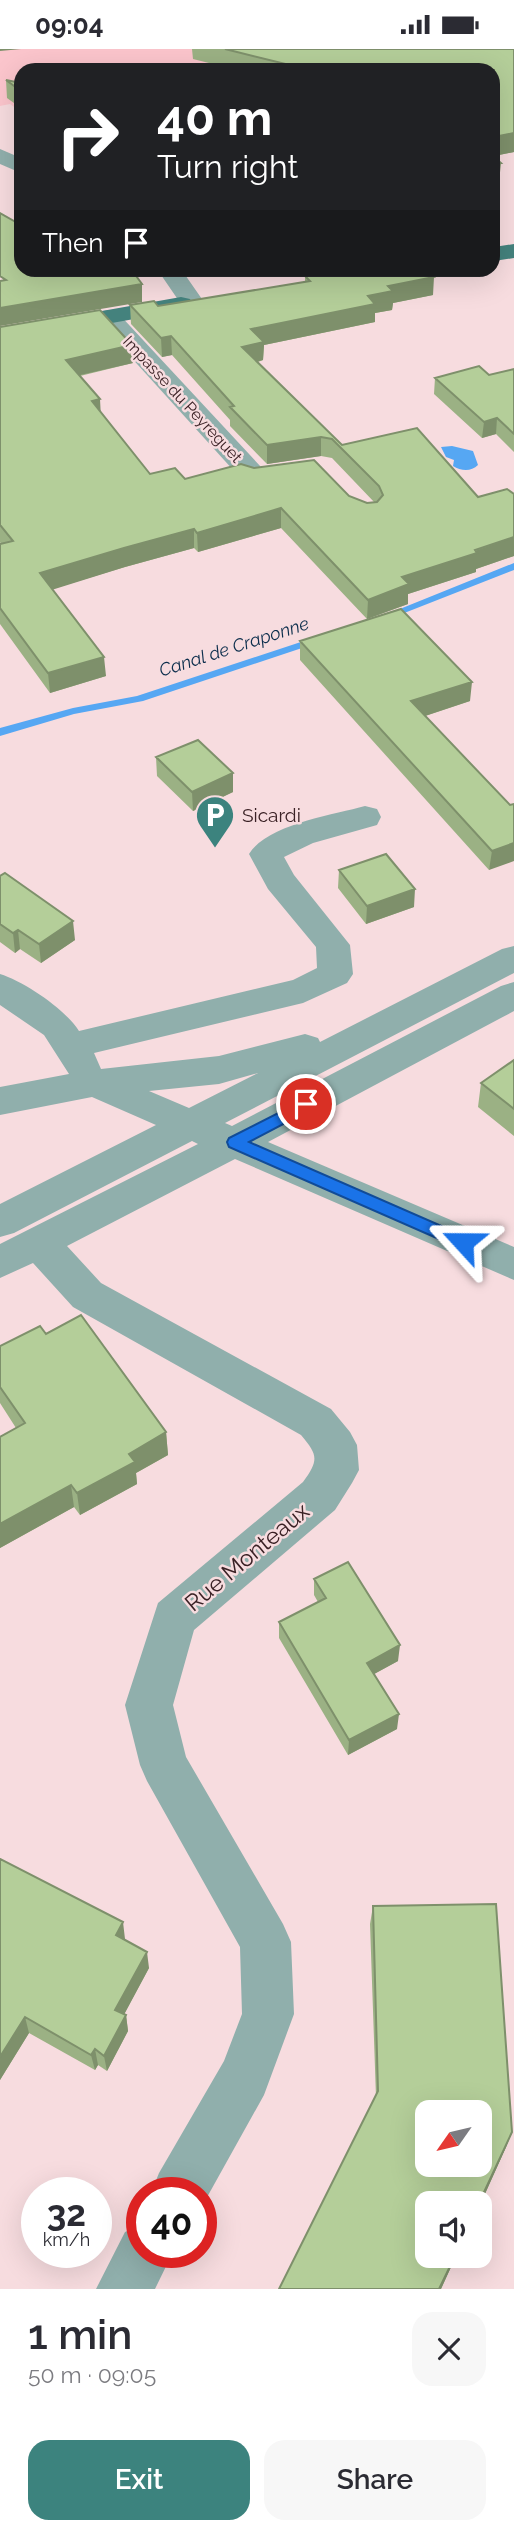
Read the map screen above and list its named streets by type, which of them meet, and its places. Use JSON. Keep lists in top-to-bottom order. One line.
{"streets":{"street":["Impasse du Peyreguet","Rue Monteaux"]},"water":["Canal de Craponne"],"places":{"parking":["Sicardi"]},"north":"bottom left","page":{"status":"09:04","turn":["40 m","Turn right"],"then":"Then","speed":"32 km/h","limit":"40","heading":["1 min","50 m · 09:05"],"buttons":["Exit","Share"]}}
